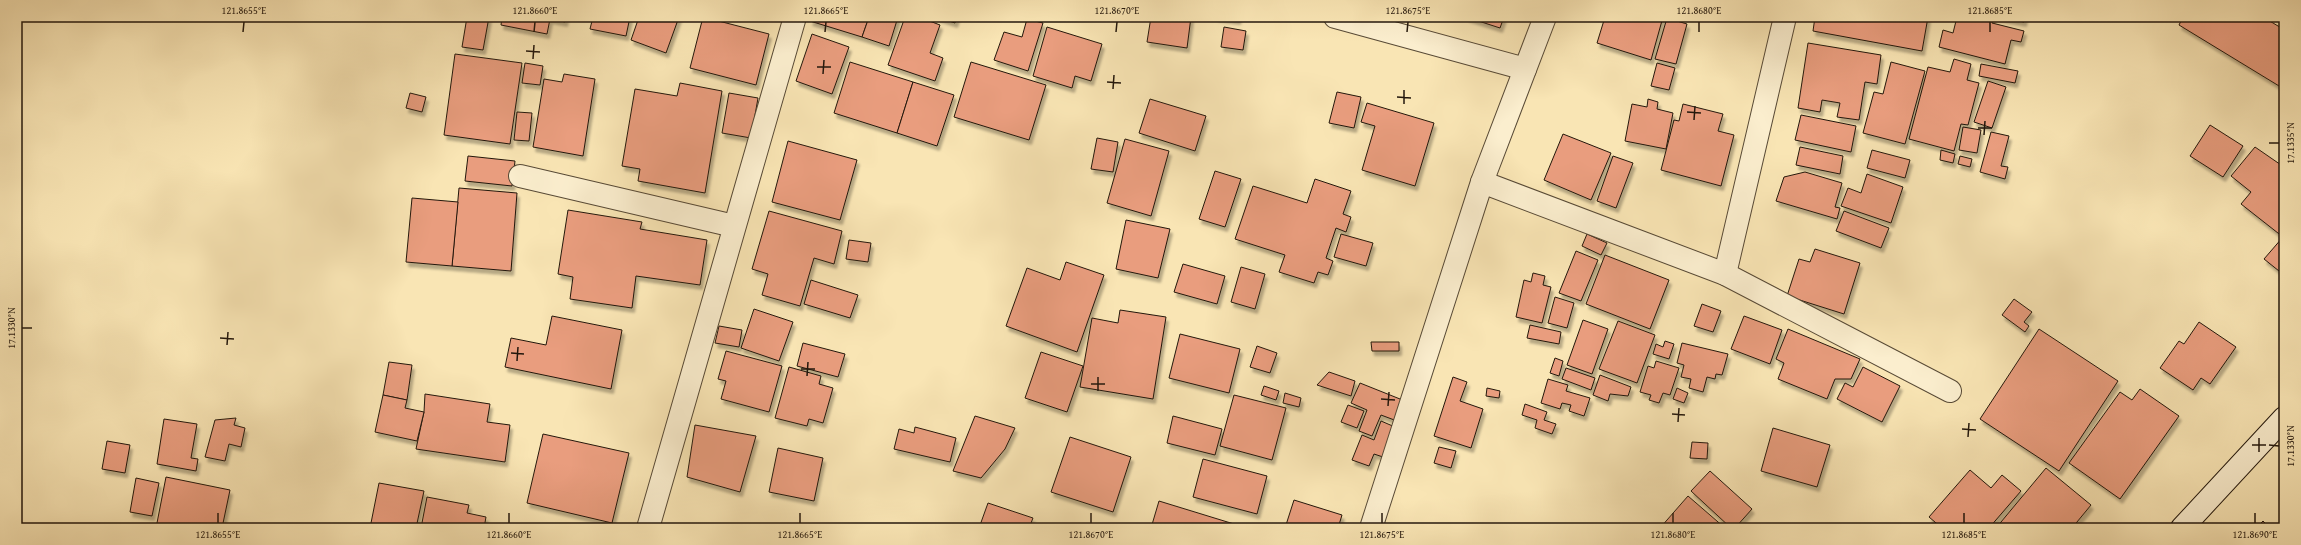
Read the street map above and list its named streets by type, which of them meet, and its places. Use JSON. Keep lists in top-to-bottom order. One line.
{"coordinates":["121.8655°E","121.8660°E","121.8665°E","121.8670°E","121.8675°E","121.8680°E","121.8685°E","17.1335°N","17.1330°N","121.8690°E"]}
